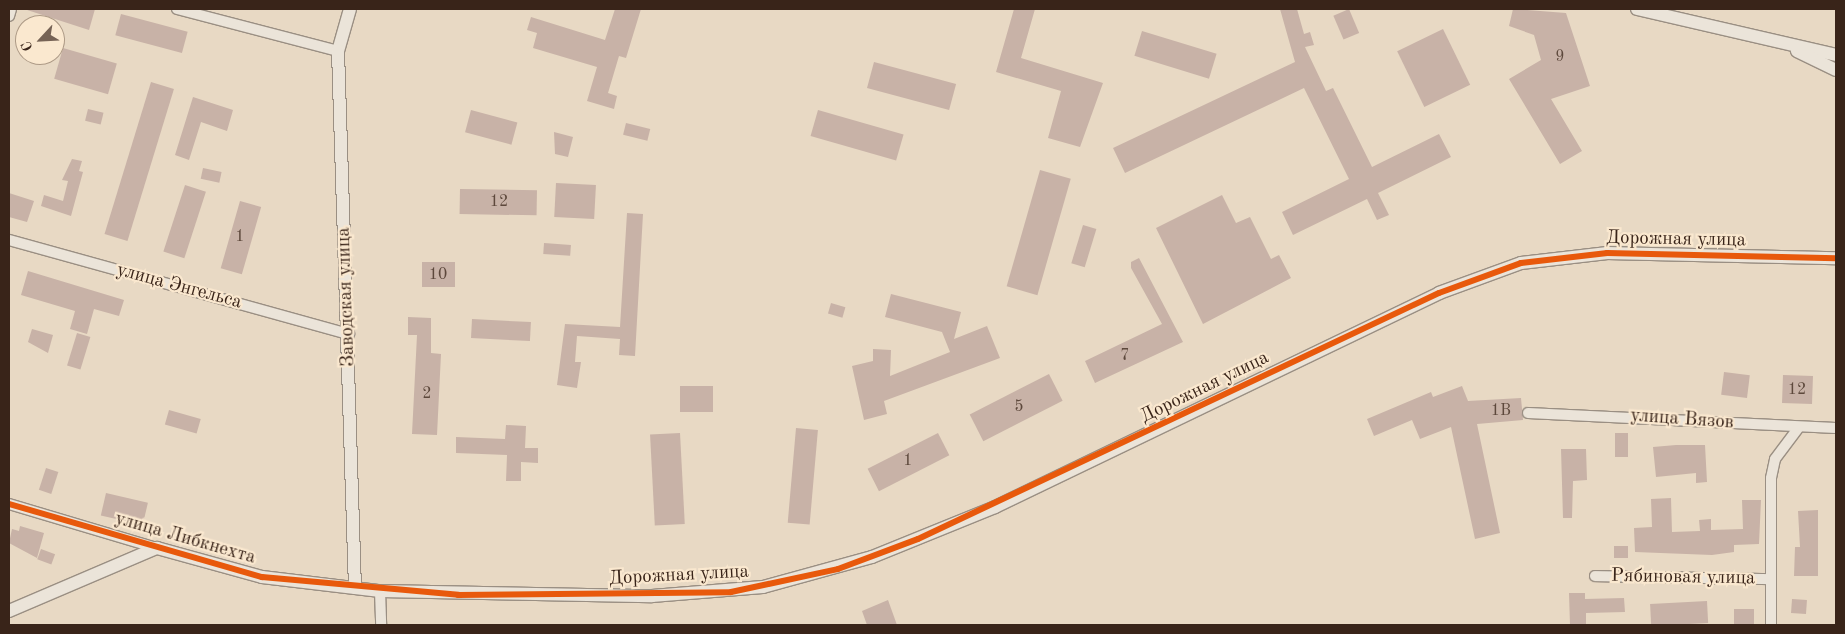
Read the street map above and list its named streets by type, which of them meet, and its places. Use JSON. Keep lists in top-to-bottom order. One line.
{"streets":{"street":["Дорожная улица","улица Энгельса","Заводская улица","улица Вязов","улица Либкнехта","Рябиновая улица"]},"crossings":[["Дорожная улица","Заводская улица"],["Дорожная улица","улица Либкнехта"],["улица Энгельса","Заводская улица"],["Заводская улица","улица Либкнехта"]],"house_numbers":["9","12","1","10","7","12","2","5","1В","1"],"north":"bottom left"}
